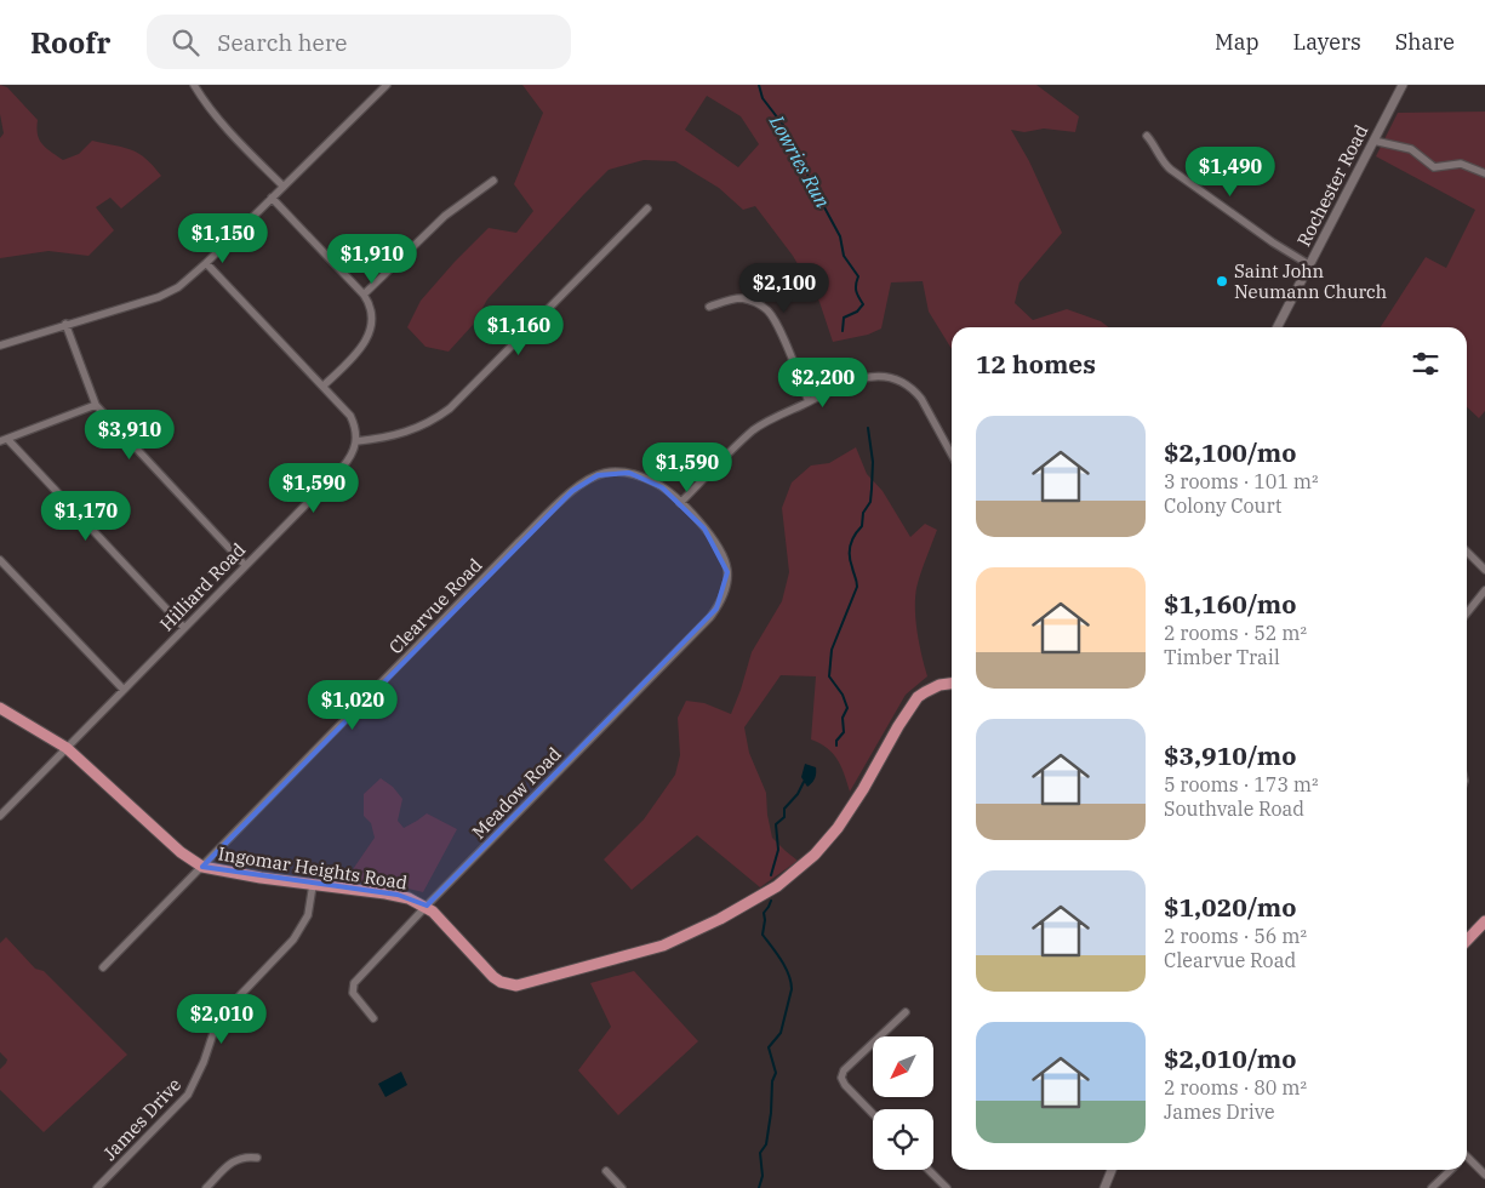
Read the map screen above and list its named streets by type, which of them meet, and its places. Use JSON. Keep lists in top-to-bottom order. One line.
{"streets":{"main road":["Ingomar Heights Road"],"street":["Rochester Road","Hilliard Road","Clearvue Road","Meadow Road","James Drive"]},"crossings":[["Hilliard Road","Ingomar Heights Road"],["Clearvue Road","Meadow Road"],["Clearvue Road","Ingomar Heights Road"],["Meadow Road","Ingomar Heights Road"],["Ingomar Heights Road","James Drive"]],"water":["Lowries Run"],"places":["Saint John Neumann Church"],"north":"bottom left","page":{"header":"Roofr","search":"Search here","nav":["Map","Layers","Share"],"price":["$1,490","$1,150","$1,910","$2,100","$1,160","$2,200","$3,910","$1,590","$1,590","$1,170","$1,020","$2,010"],"heading":"12 homes","list":[{"name":"$2,100/mo","note":"3 rooms · 101 m² · Colony Court"},{"name":"$1,160/mo","note":"2 rooms · 52 m² · Timber Trail"},{"name":"$3,910/mo","note":"5 rooms · 173 m² · Southvale Road"},{"name":"$1,020/mo","note":"2 rooms · 56 m² · Clearvue Road"},{"name":"$2,010/mo","note":"2 rooms · 80 m² · James Drive"}]}}
